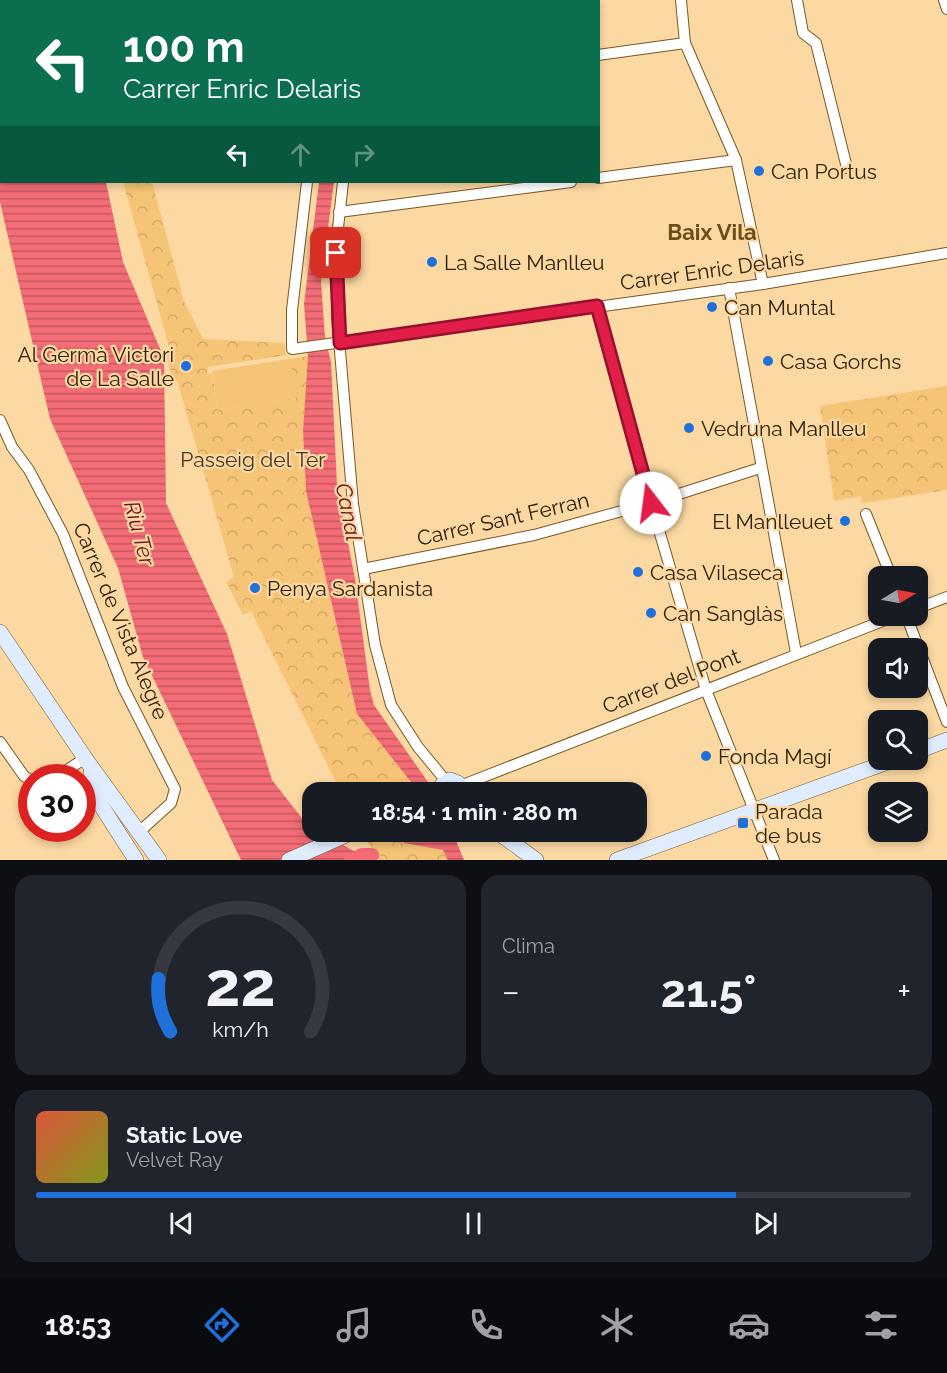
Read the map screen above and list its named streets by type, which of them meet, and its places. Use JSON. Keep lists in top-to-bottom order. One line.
{"streets":{"street":["Carrer Enric Delaris","Carrer Sant Ferran","Carrer de Vista Alegre","Carrer del Pont"]},"districts":["Baix Vila"],"water":["Canal","Riu Ter"],"parks":["Passeig del Ter"],"places":{"other":["Can Portus","La Salle Manlleu","Can Muntal","Casa Gorchs","Al Germà Victori de La Salle","Vedruna Manlleu","El Manlleuet","Casa Vilaseca","Penya Sardanista","Can Sanglàs","Fonda Magí"],"transit":["Parada de bus"]},"north":"right","page":{"turn":["100 m","Carrer Enric Delaris"],"limit":"30","trip":"18:54 · 1 min · 280 m","tile":"Clima","heat":["−","21.5°","+"],"song":["Static Love","Velvet Ray"],"tabs":"18:53","gauge":["22","km/h"]}}
